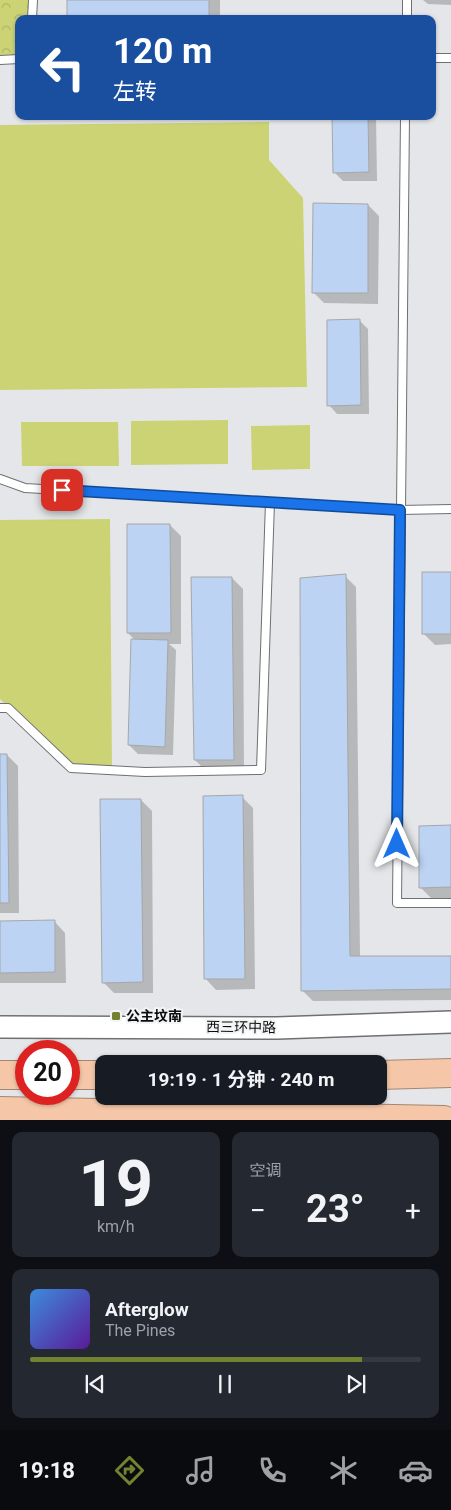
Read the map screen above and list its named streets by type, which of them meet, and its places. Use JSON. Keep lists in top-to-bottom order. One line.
{"streets":{"street":["西三环中路"]},"places":{"transit":["公主坟南"]},"page":{"turn":["120 m","左转"],"limit":"20","trip":"19:19 · 1 分钟 · 240 m","tile":[["19","km/h"],"空调"],"heat":["−","23°","+"],"song":["Afterglow","The Pines"],"tabs":"19:18"}}
